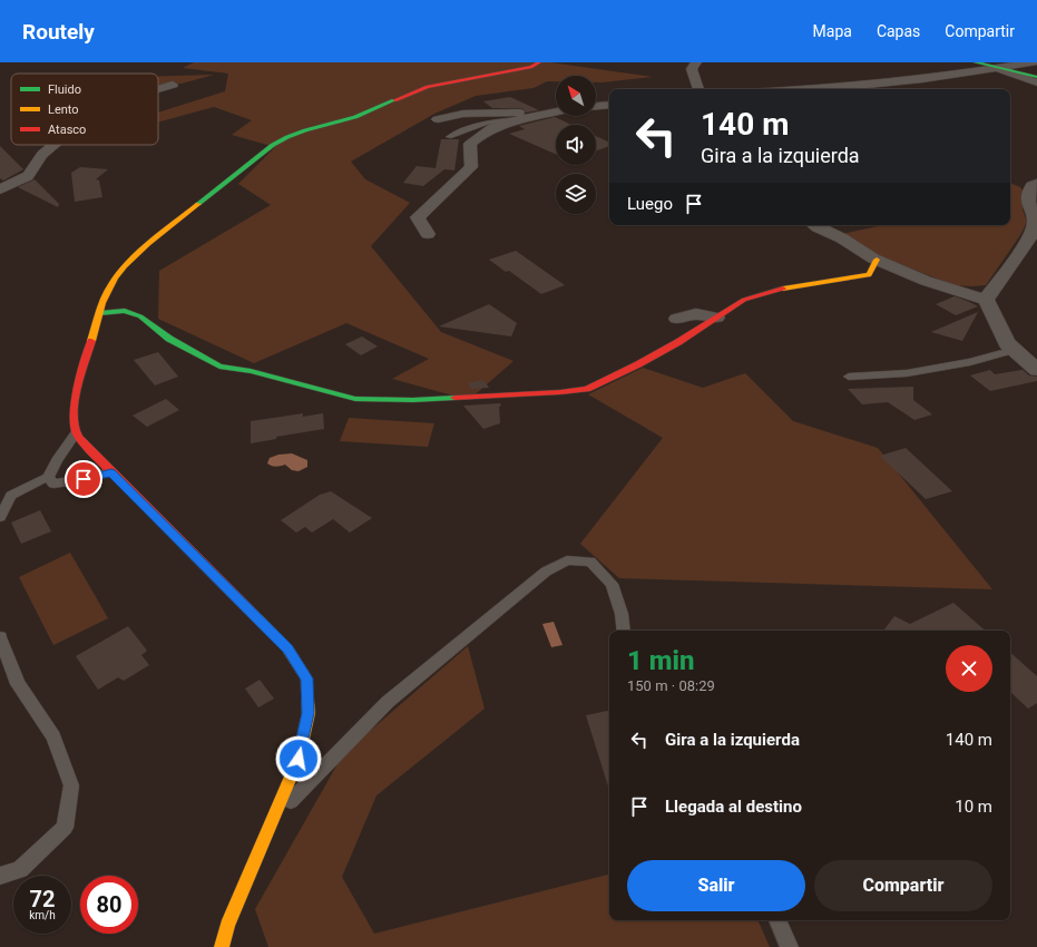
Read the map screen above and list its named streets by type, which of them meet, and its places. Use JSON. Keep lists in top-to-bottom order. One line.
{"legend":["Fluido","Lento","Atasco"],"north":"top left","page":{"header":"Routely","nav":["Mapa","Capas","Compartir"],"turn":["140 m","Gira a la izquierda"],"then":"Luego","heading":["1 min","150 m · 08:29"],"list":[{"name":"Gira a la izquierda","value":"140 m"},{"name":"Llegada al destino","value":"10 m"}],"buttons":["Salir","Compartir"],"speed":"72 km/h","limit":"80"}}
